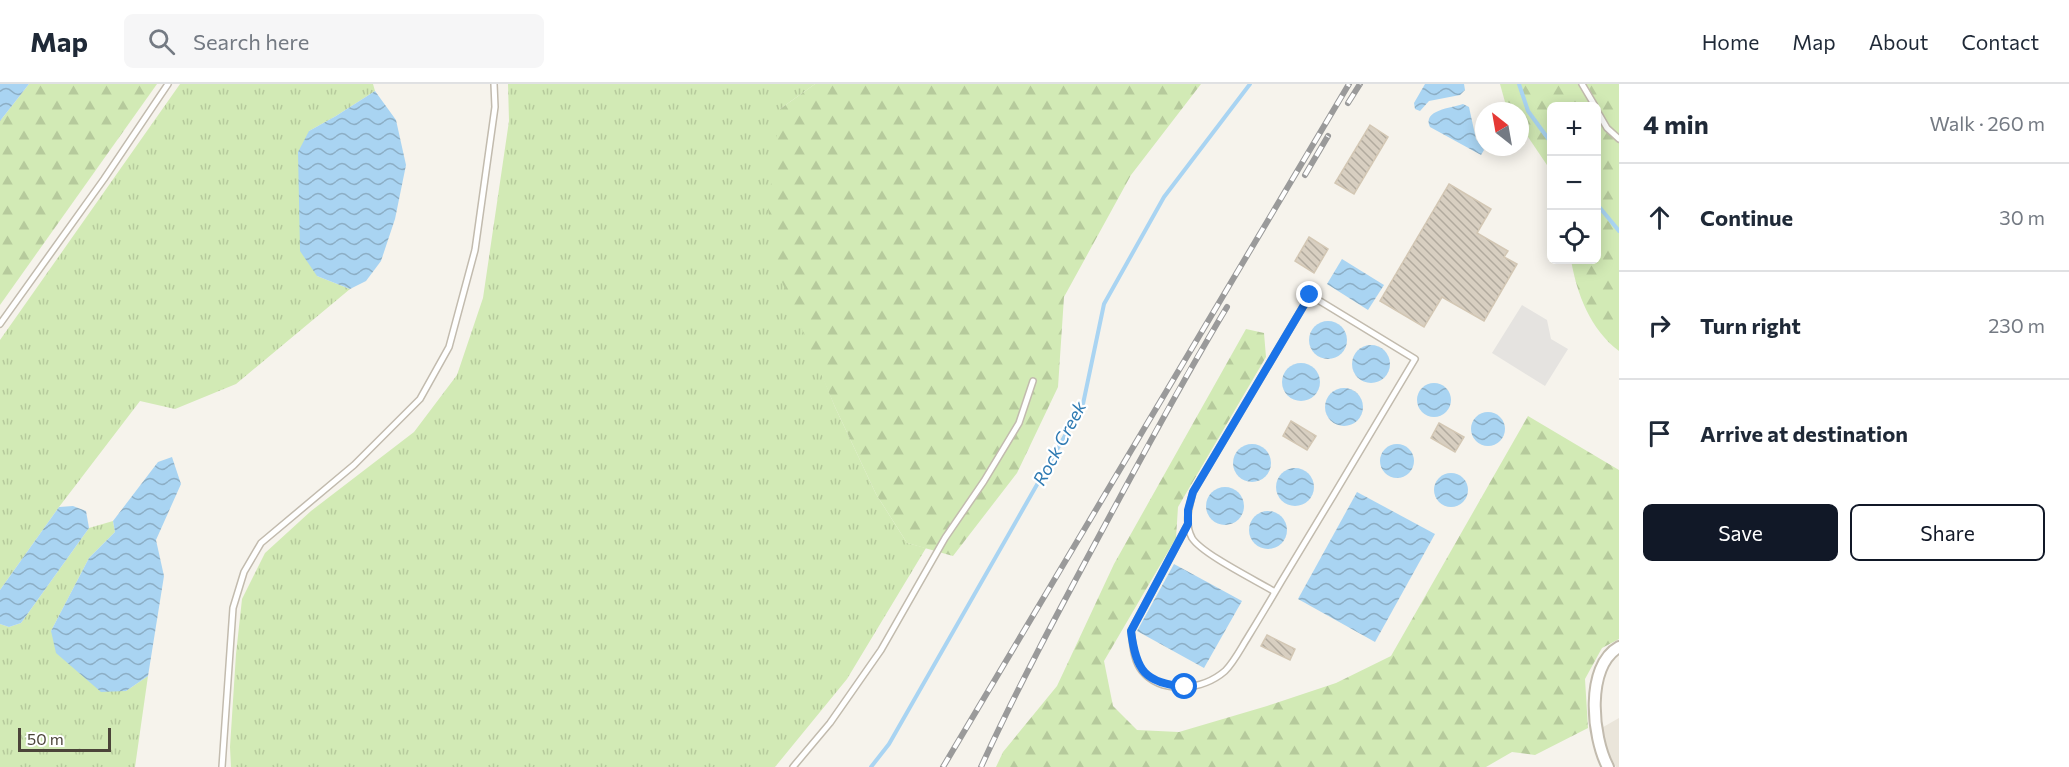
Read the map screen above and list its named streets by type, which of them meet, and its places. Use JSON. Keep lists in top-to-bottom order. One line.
{"water":["Rock Creek"],"scale_bar":"50 m","north":"top left","page":{"header":"Map","search":"Search here","nav":["Home","Map","About","Contact"],"heading":["4 min","Walk · 260 m"],"map_buttons":["+","−"],"list":[["Continue","30 m"],["Turn right","230 m"],"Arrive at destination"],"buttons":["Save","Share"],"scale":"50 m"}}
